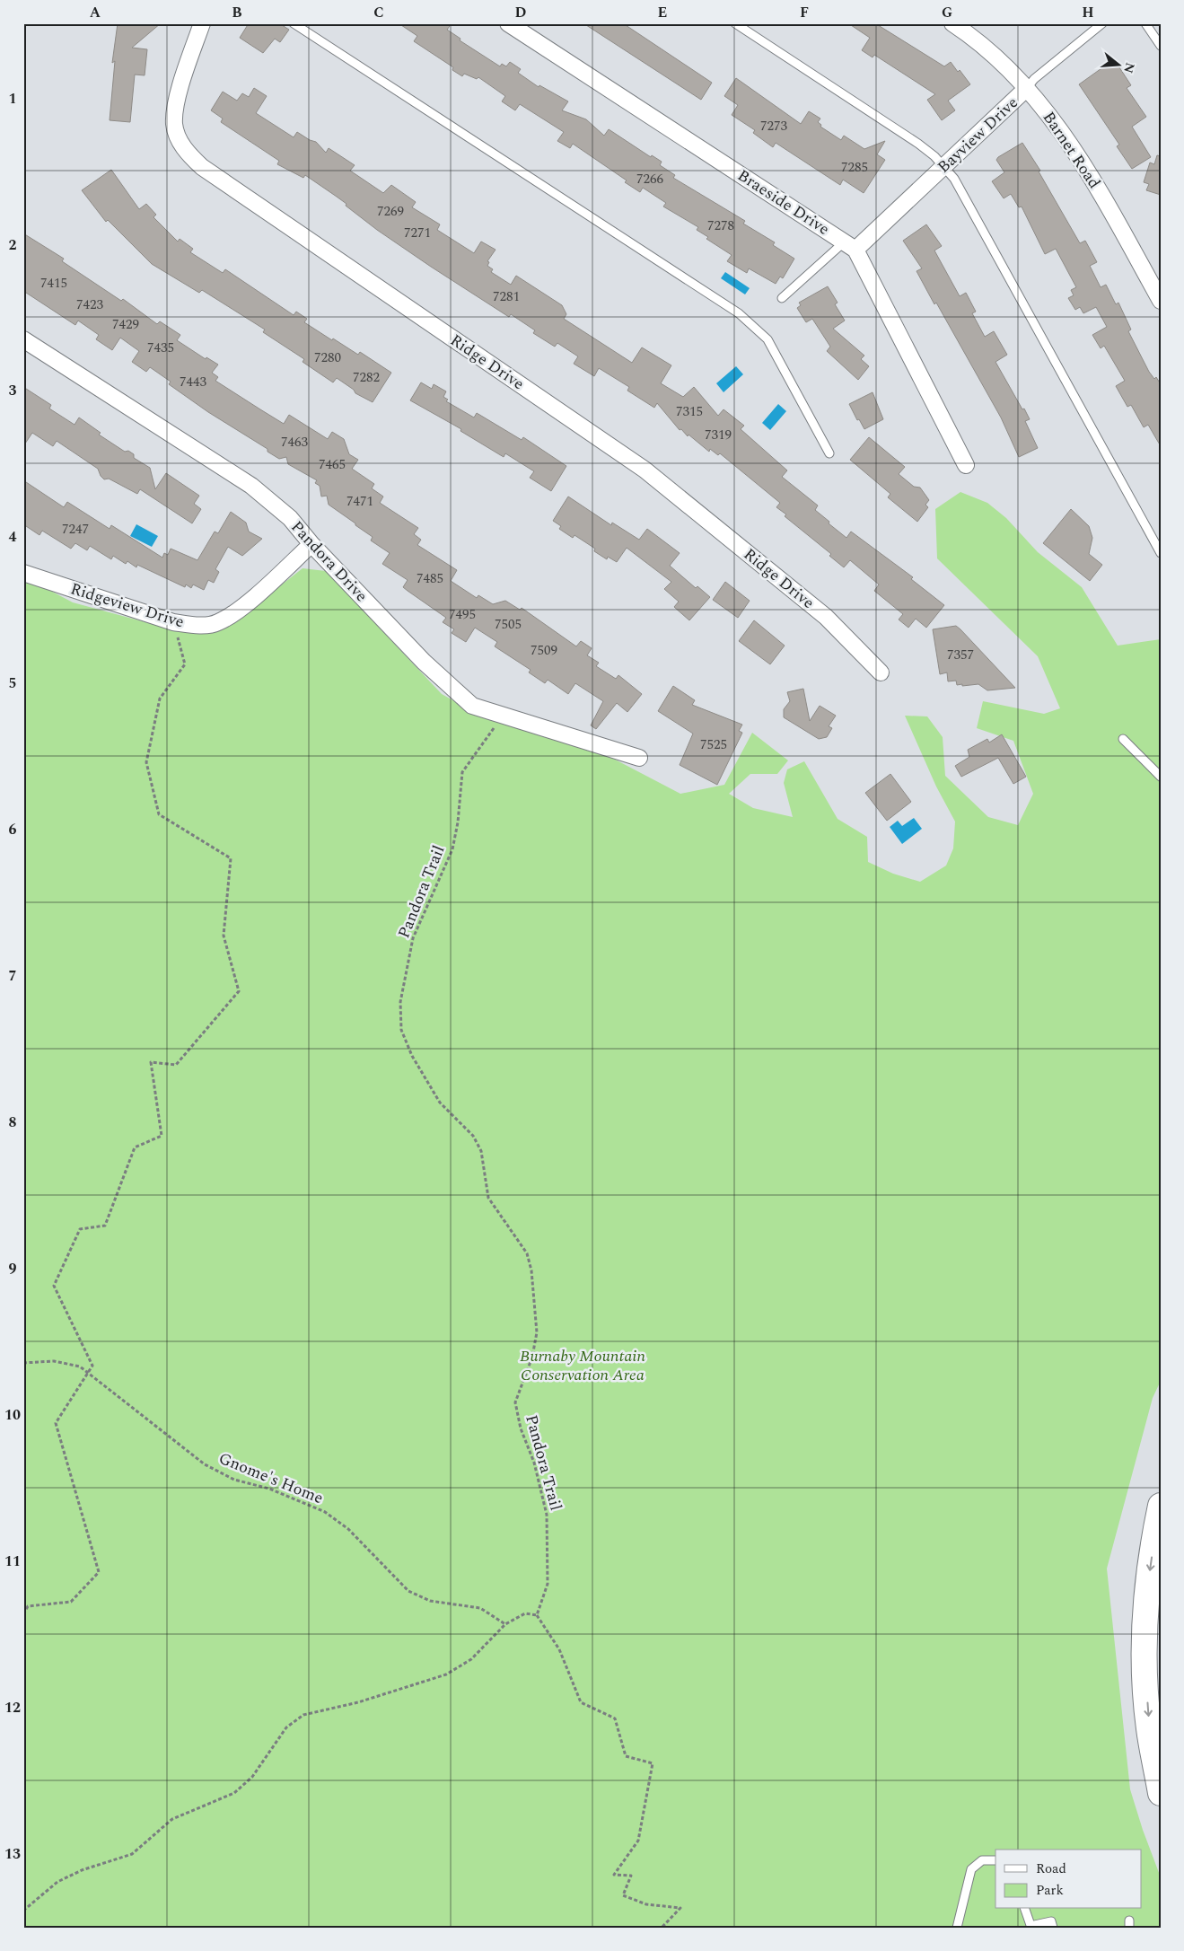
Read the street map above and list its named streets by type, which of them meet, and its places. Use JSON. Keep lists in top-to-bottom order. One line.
{"streets":{"street":["Bayview Drive","Barnet Road","Braeside Drive","Ridge Drive","Pandora Drive","Ridgeview Drive"],"path":["Pandora Trail","Gnome's Home"]},"crossings":[["Bayview Drive","Barnet Road"],["Bayview Drive","Braeside Drive"],["Pandora Drive","Ridgeview Drive"],["Pandora Drive","Pandora Trail"]],"parks":["Burnaby Mountain Conservation Area"],"house_numbers":["7273","7285","7266","7269","7278","7271","7415","7281","7423","7429","7435","7280","7282","7443","7315","7319","7463","7465","7471","7247","7485","7495","7505","7509","7357","7525"],"legend":["Road","Park"],"north":"right","grid":{"columns":["A","B","C","D","E","F","G","H"],"rows":["1","2","3","4","5","6","7","8","9","10","11","12","13"]}}
